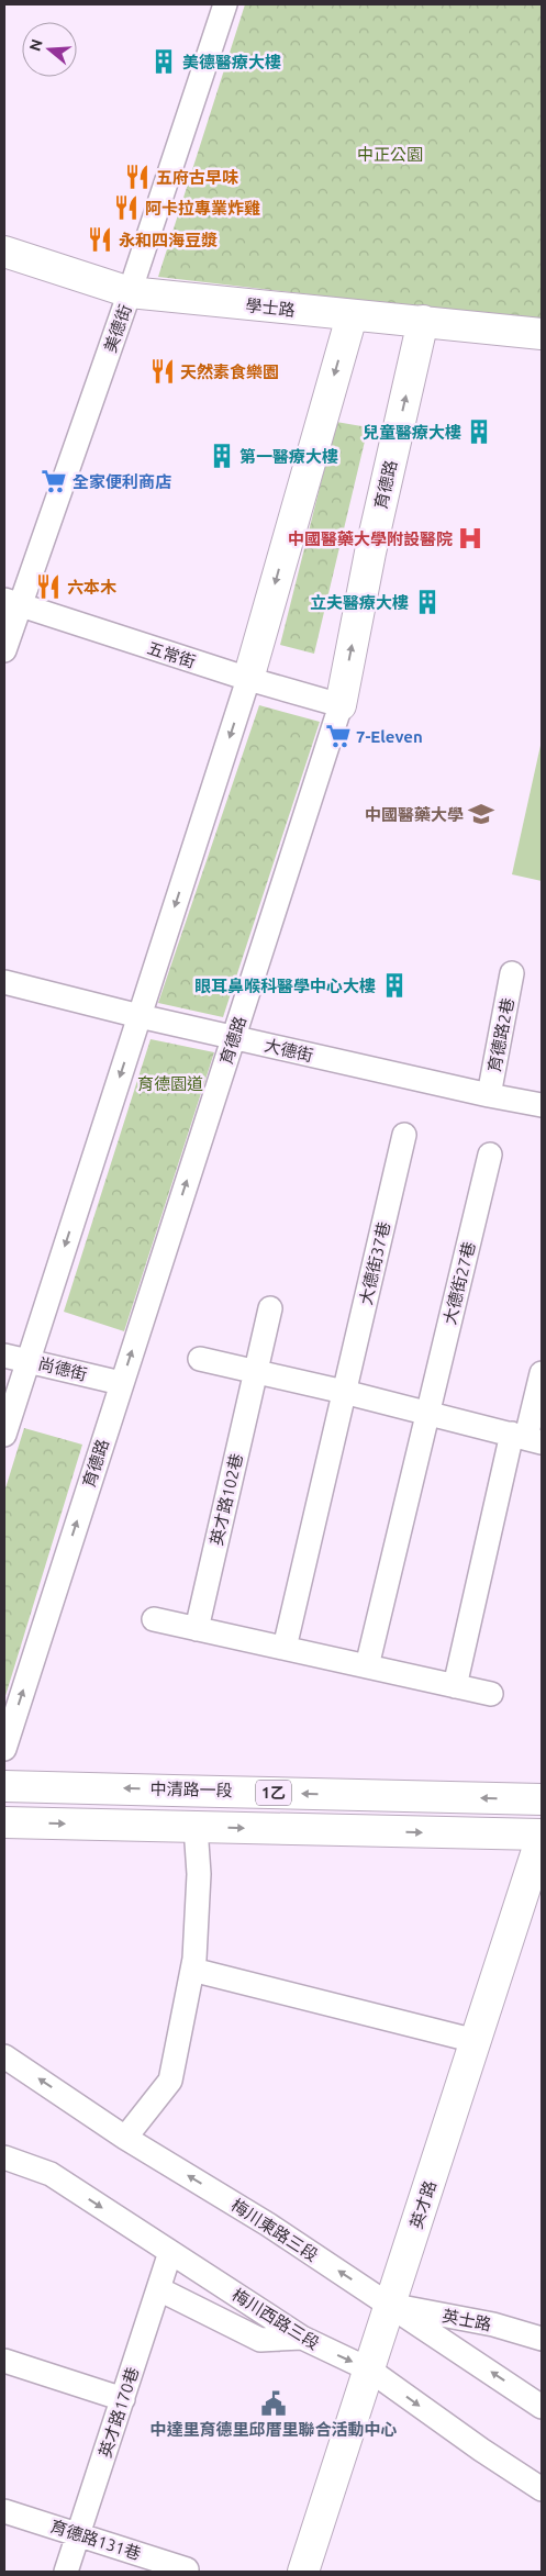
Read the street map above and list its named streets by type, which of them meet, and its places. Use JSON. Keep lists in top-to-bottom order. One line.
{"streets":{"main road":["學士路","育德路","中清路一段","1乙","英才路"],"street":["美德街","五常街","育德路2巷","大德街","大德街37巷","大德街27巷","尚德街","英才路102巷","梅川東路三段","梅川西路三段","英士路","英才路170巷","育德路131巷"]},"crossings":[["學士路","美德街"],["學士路","育德路"],["美德街","五常街"],["育德路","五常街"],["育德路","大德街"],["育德路","尚德街"],["育德路2巷","大德街"],["1乙","英才路"],["英才路","梅川東路三段"],["英才路","梅川西路三段"],["英才路","英士路"],["梅川東路三段","英士路"],["梅川西路三段","英才路170巷"],["英才路170巷","育德路131巷"]],"one_way":["梅川西路三段"],"parks":["中正公園","育德園道"],"places":{"building":["美德醫療大樓","兒童醫療大樓","第一醫療大樓","立夫醫療大樓","眼耳鼻喉科醫學中心大樓"],"restaurant":["五府古早味","阿卡拉專業炸雞","永和四海豆漿","天然素食樂園","六本木"],"supermarket":["全家便利商店","7-Eleven"],"hospital":["中國醫藥大學附設醫院"],"school or university":["中國醫藥大學"],"public building":["中達里育德里邱厝里聯合活動中心"]},"north":"left"}
